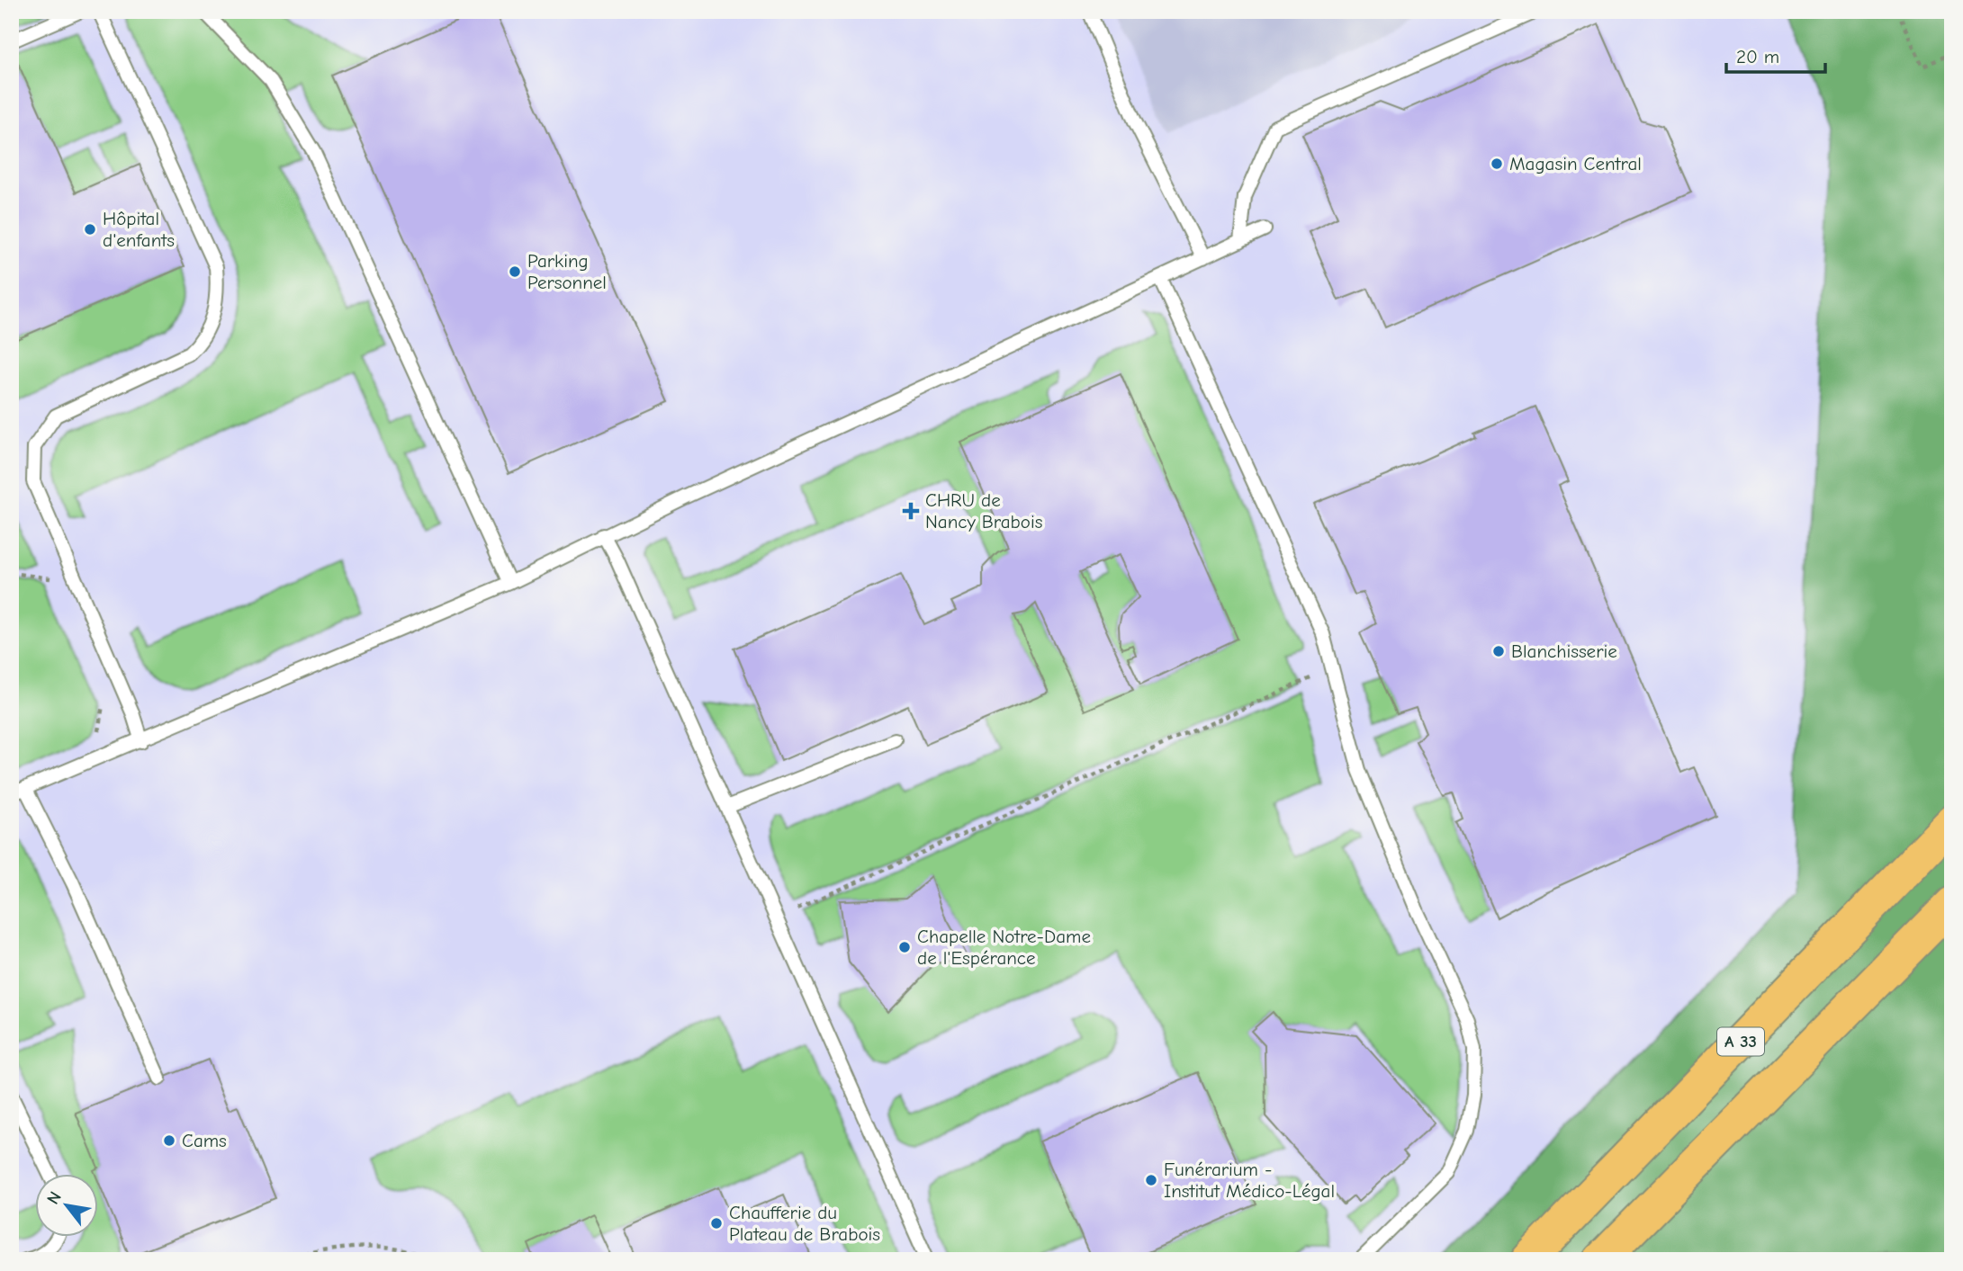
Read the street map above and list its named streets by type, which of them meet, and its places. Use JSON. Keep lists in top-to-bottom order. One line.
{"streets":{"highway":["A 33"]},"places":{"other":["Magasin Central","Hôpital d'enfants","Parking Personnel","Blanchisserie","Chapelle Notre-Dame de l'Espérance","Cams","Funérarium - Institut Médico-Légal","Chaufferie du Plateau de Brabois"],"health":["CHRU de Nancy Brabois"]},"scale_bar":"20 m","north":"top left"}
